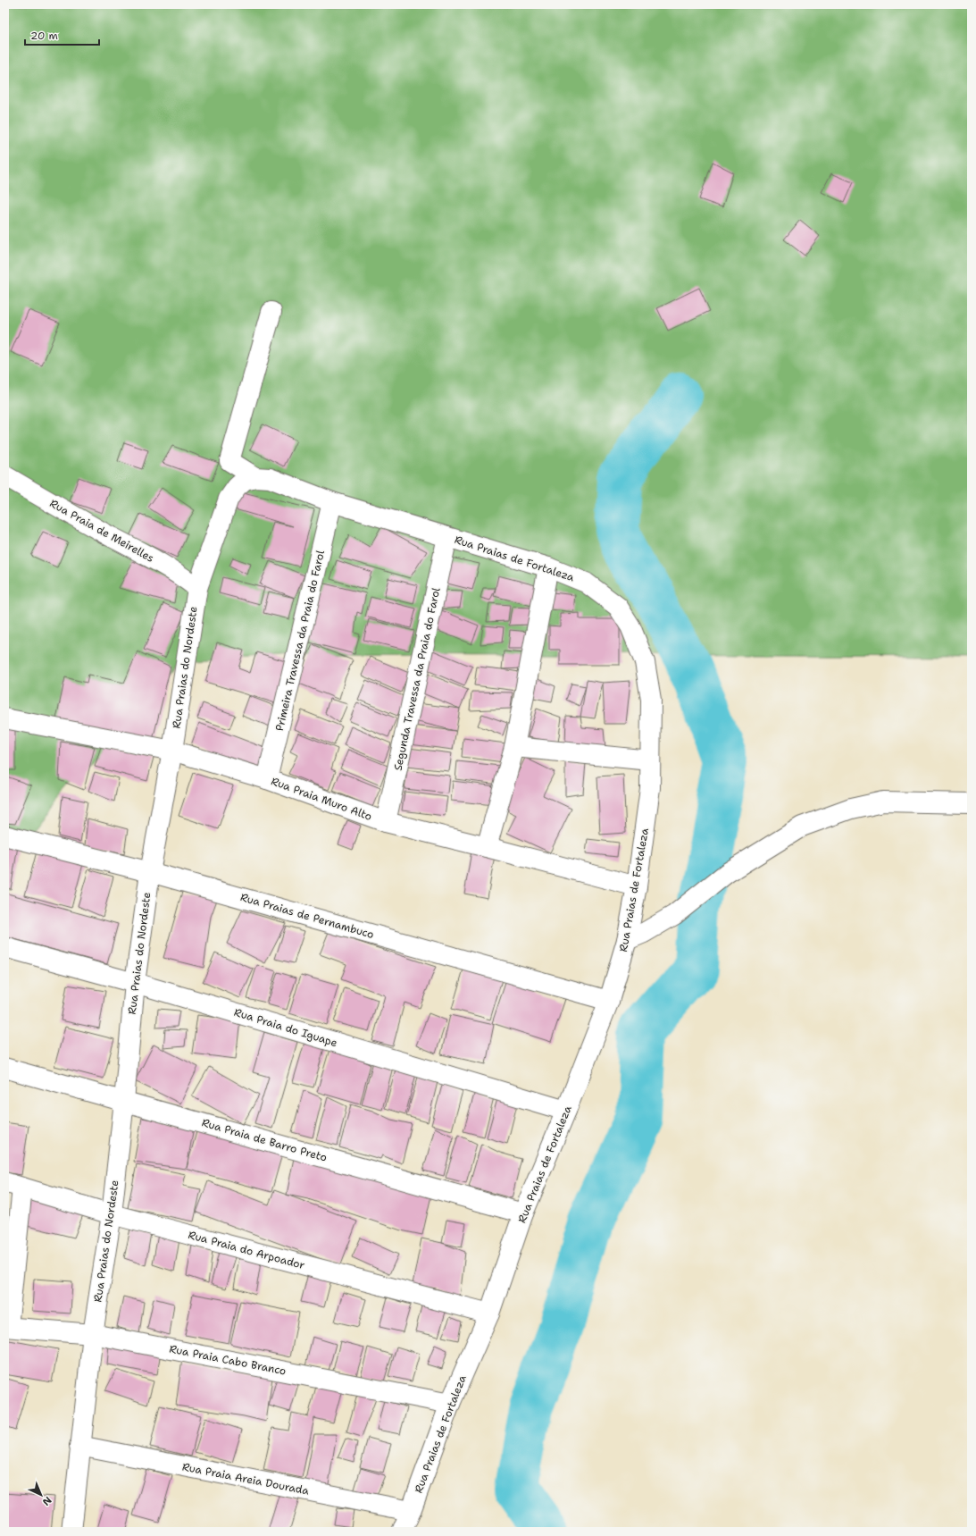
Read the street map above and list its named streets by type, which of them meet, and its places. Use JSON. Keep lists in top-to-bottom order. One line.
{"streets":{"street":["Rua Praia de Meirelles","Rua Praias de Fortaleza","Primeira Travessa da Praia do Farol","Rua Praias do Nordeste","Segunda Travessa da Praia do Farol","Rua Praia Muro Alto","Rua Praias de Pernambuco","Rua Praia do Iguape","Rua Praia de Barro Preto","Rua Praia do Arpoador","Rua Praia Cabo Branco","Rua Praia Areia Dourada"]},"crossings":[["Rua Praia de Meirelles","Rua Praias do Nordeste"],["Rua Praias de Fortaleza","Primeira Travessa da Praia do Farol"],["Rua Praias de Fortaleza","Segunda Travessa da Praia do Farol"],["Rua Praias de Fortaleza","Rua Praia Muro Alto"],["Rua Praias de Fortaleza","Rua Praias de Pernambuco"],["Rua Praias de Fortaleza","Rua Praia do Iguape"],["Rua Praias de Fortaleza","Rua Praia de Barro Preto"],["Rua Praias de Fortaleza","Rua Praia do Arpoador"],["Rua Praias de Fortaleza","Rua Praia Cabo Branco"],["Rua Praias de Fortaleza","Rua Praia Areia Dourada"],["Primeira Travessa da Praia do Farol","Rua Praia Muro Alto"],["Rua Praias do Nordeste","Rua Praia Muro Alto"],["Rua Praias do Nordeste","Rua Praias de Pernambuco"],["Rua Praias do Nordeste","Rua Praia do Iguape"],["Rua Praias do Nordeste","Rua Praia de Barro Preto"],["Rua Praias do Nordeste","Rua Praia do Arpoador"],["Rua Praias do Nordeste","Rua Praia Cabo Branco"],["Rua Praias do Nordeste","Rua Praia Areia Dourada"],["Segunda Travessa da Praia do Farol","Rua Praia Muro Alto"]],"scale_bar":"20 m","north":"bottom right"}
